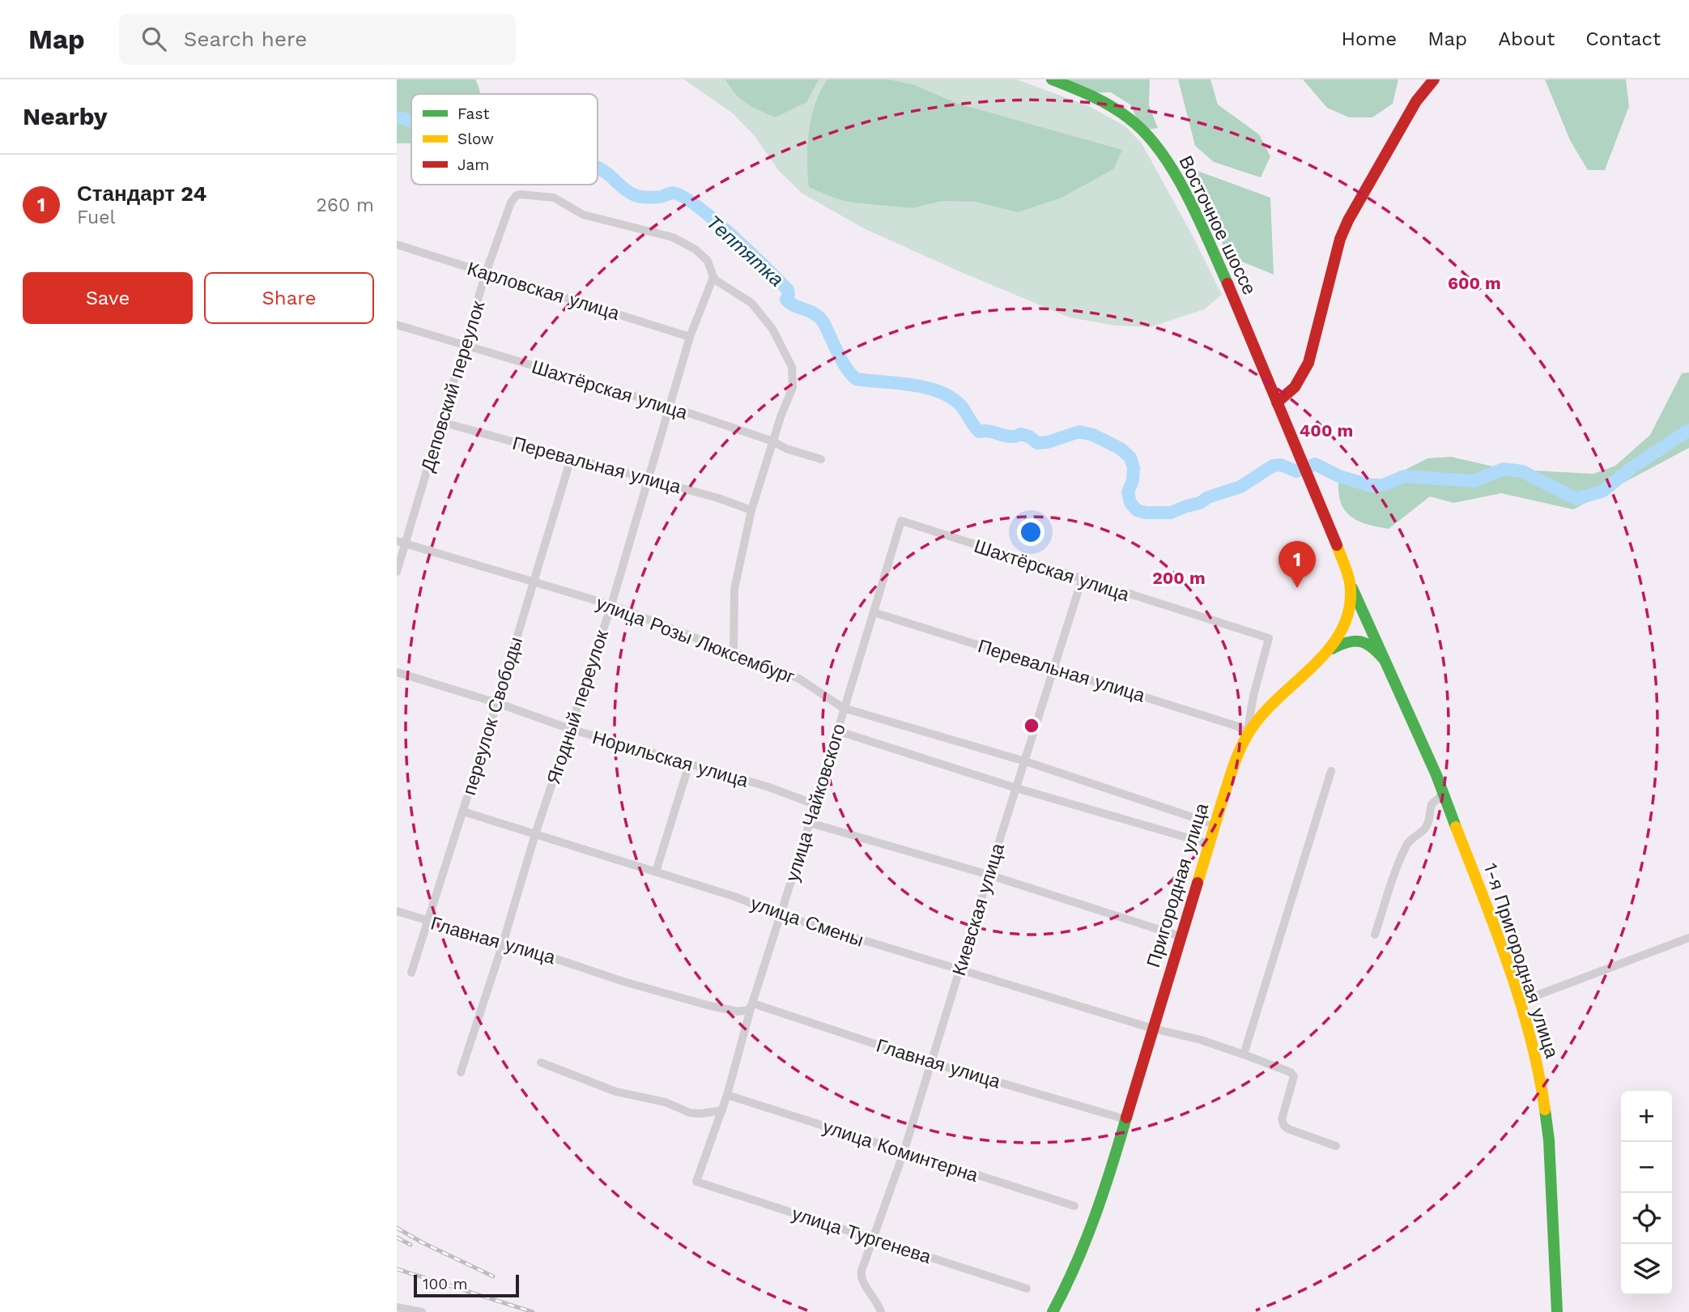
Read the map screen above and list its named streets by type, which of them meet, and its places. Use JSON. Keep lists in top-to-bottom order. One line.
{"streets":{"main road":["Восточное шоссе","Пригородная улица","1-я Пригородная улица"],"street":["Карловская улица","Деповский переулок","Шахтёрская улица","Перевальная улица","улица Розы Люксембург","Ягодный переулок","переулок Свободы","Норильская улица","улица Чайковского","Киевская улица","улица Смены","Главная улица","улица Коминтерна","улица Тургенева"]},"crossings":[["Восточное шоссе","Пригородная улица"],["Карловская улица","Деповский переулок"],["Карловская улица","Ягодный переулок"],["Деповский переулок","Шахтёрская улица"],["Деповский переулок","Перевальная улица"],["Деповский переулок","улица Розы Люксембург"],["Деповский переулок","Ягодный переулок"],["Шахтёрская улица","Перевальная улица"],["Шахтёрская улица","Ягодный переулок"],["Шахтёрская улица","улица Чайковского"],["Шахтёрская улица","Пригородная улица"],["Шахтёрская улица","Киевская улица"],["Перевальная улица","Ягодный переулок"],["Перевальная улица","переулок Свободы"],["Перевальная улица","улица Чайковского"],["Перевальная улица","Пригородная улица"],["Перевальная улица","Киевская улица"],["улица Розы Люксембург","Ягодный переулок"],["улица Розы Люксембург","переулок Свободы"],["улица Розы Люксембург","улица Чайковского"],["улица Розы Люксембург","Пригородная улица"],["улица Розы Люксембург","Киевская улица"],["Ягодный переулок","Норильская улица"],["Ягодный переулок","улица Смены"],["Ягодный переулок","Главная улица"],["переулок Свободы","Норильская улица"],["переулок Свободы","улица Смены"],["переулок Свободы","Главная улица"],["Норильская улица","улица Чайковского"],["улица Чайковского","улица Смены"],["улица Чайковского","Главная улица"],["улица Чайковского","улица Коминтерна"],["улица Чайковского","улица Тургенева"],["Пригородная улица","улица Смены"],["Пригородная улица","Главная улица"],["Пригородная улица","1-я Пригородная улица"],["Киевская улица","улица Смены"],["Киевская улица","Главная улица"],["Киевская улица","улица Коминтерна"],["Киевская улица","улица Тургенева"]],"water":["Тептятка"],"legend":["Fast","Slow","Jam"],"scale_bar":"100 m","page":{"header":"Map","search":"Search here","nav":["Home","Map","About","Contact"],"heading":"Nearby","list":[{"mark":"1","name":"Стандарт 24","note":"Fuel","value":"260 m"}],"buttons":["Save","Share"],"pins":"1","map_buttons":["+","−"],"scale":"100 m"},"rings":["600 m","400 m","200 m"]}
